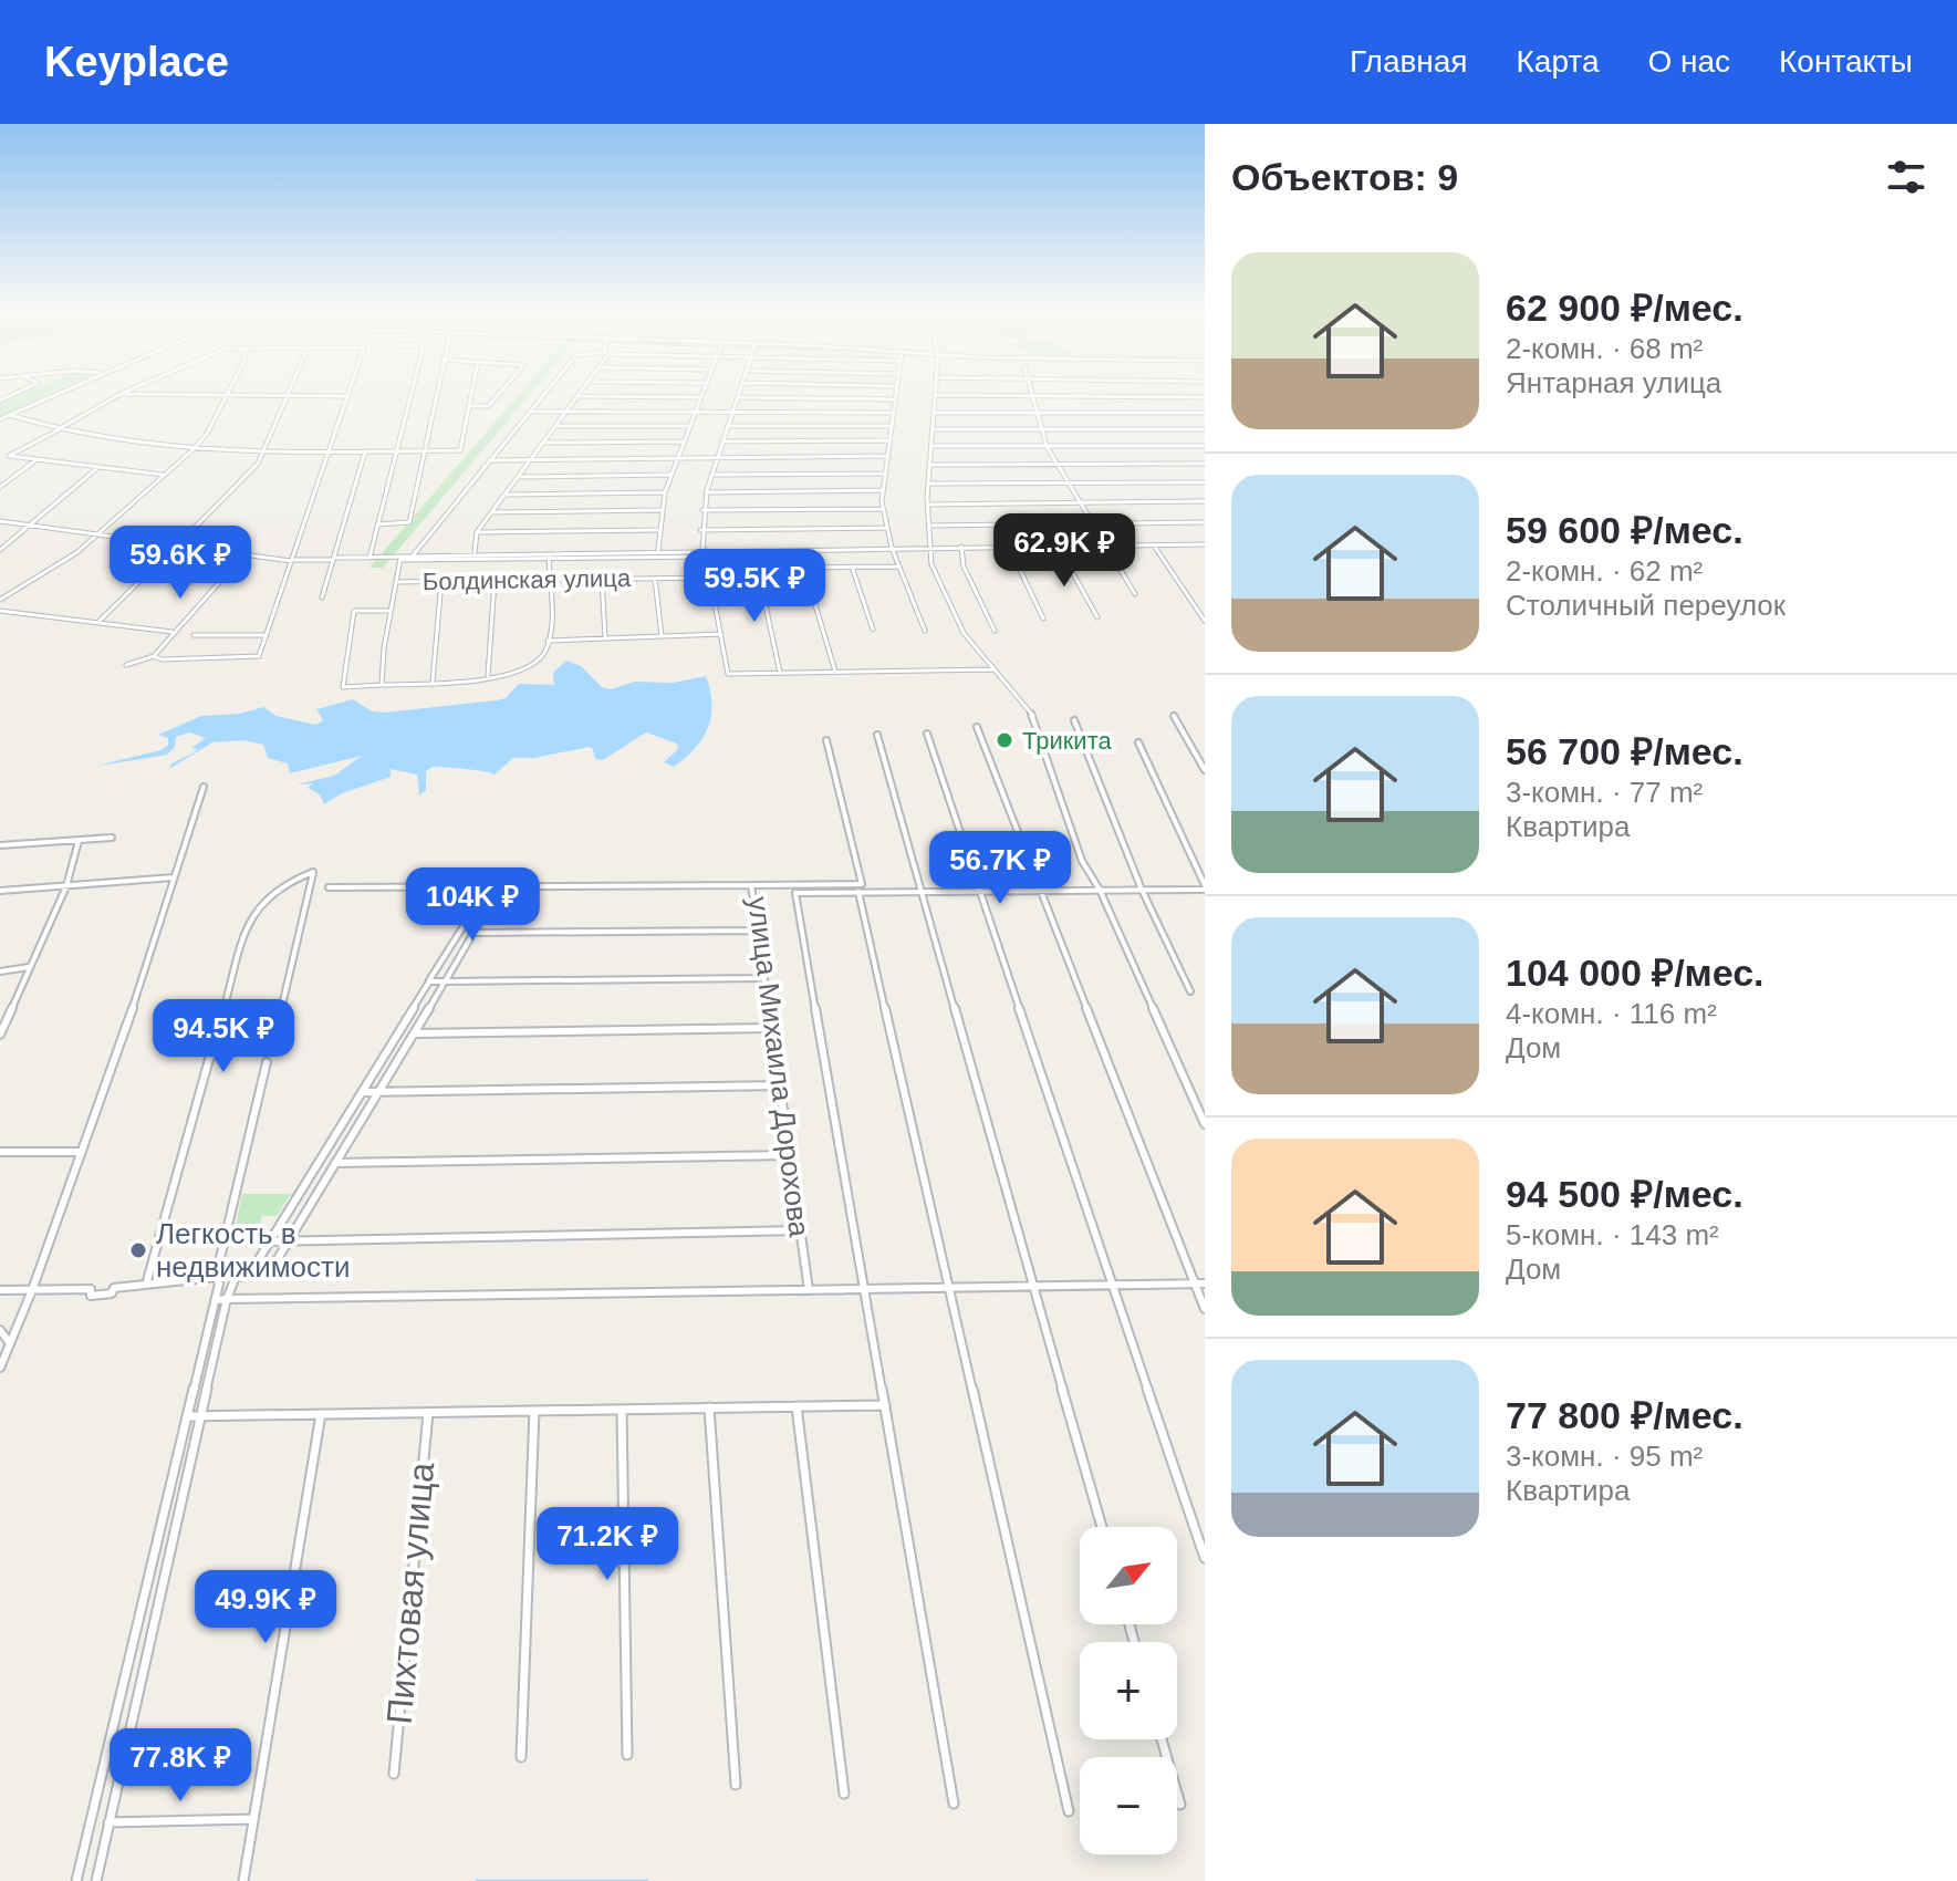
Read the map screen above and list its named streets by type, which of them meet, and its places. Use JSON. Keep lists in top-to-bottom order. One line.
{"streets":{"street":["Болдинская улица","улица Михаила Дорохова","Пихтовая улица"]},"places":["Трикита","Легкость в недвижимости"],"north":"top right","page":{"header":"Keyplace","nav":["Главная","Карта","О нас","Контакты"],"heading":"Объектов: 9","list":[{"name":"62 900 ₽/мес.","note":"2-комн. · 68 m² · Янтарная улица"},{"name":"59 600 ₽/мес.","note":"2-комн. · 62 m² · Столичный переулок"},{"name":"56 700 ₽/мес.","note":"3-комн. · 77 m² · Квартира"},{"name":"104 000 ₽/мес.","note":"4-комн. · 116 m² · Дом"},{"name":"94 500 ₽/мес.","note":"5-комн. · 143 m² · Дом"},{"name":"77 800 ₽/мес.","note":"3-комн. · 95 m² · Квартира"}],"price":["62.9K ₽","59.6K ₽","59.5K ₽","56.7K ₽","104K ₽","94.5K ₽","71.2K ₽","49.9K ₽","77.8K ₽"],"map_buttons":["+","−"]}}
